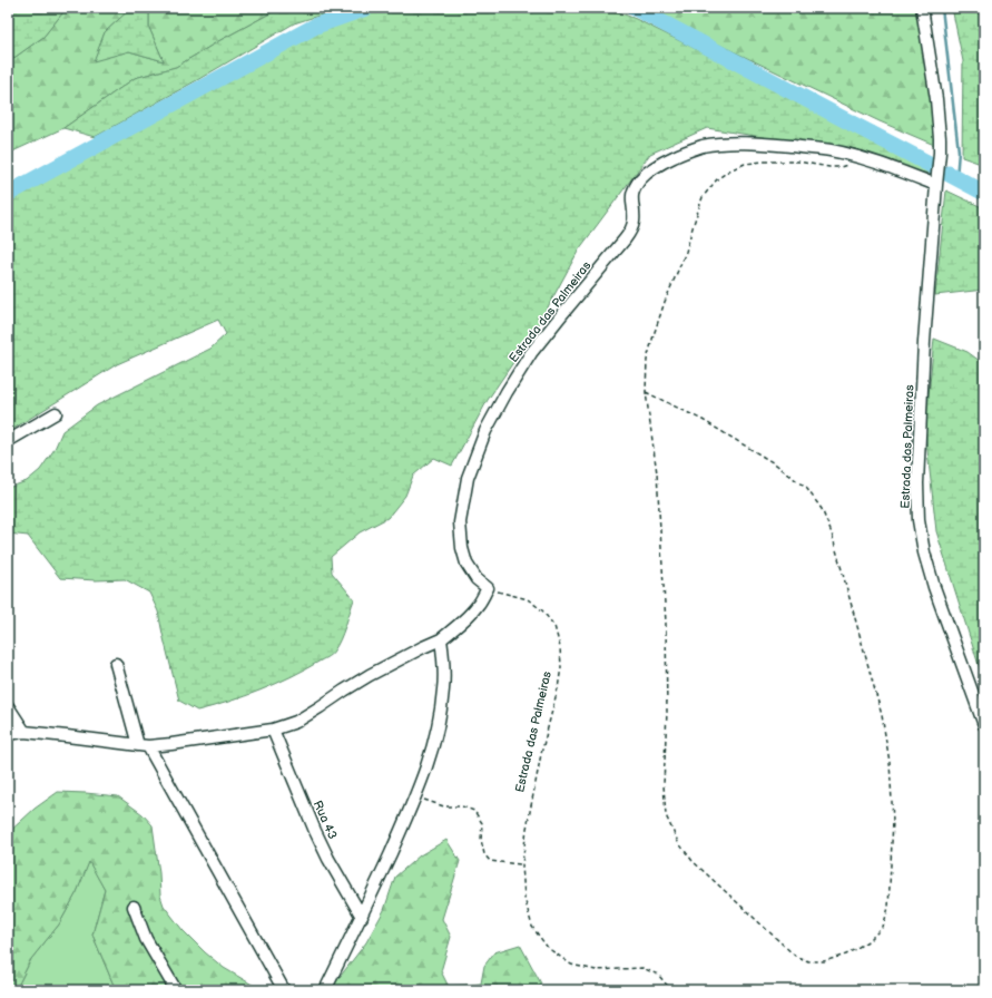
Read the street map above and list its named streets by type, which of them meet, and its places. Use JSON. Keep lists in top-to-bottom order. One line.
{"streets":{"street":["Estrada das Palmeiras","Rua 43"]}}
